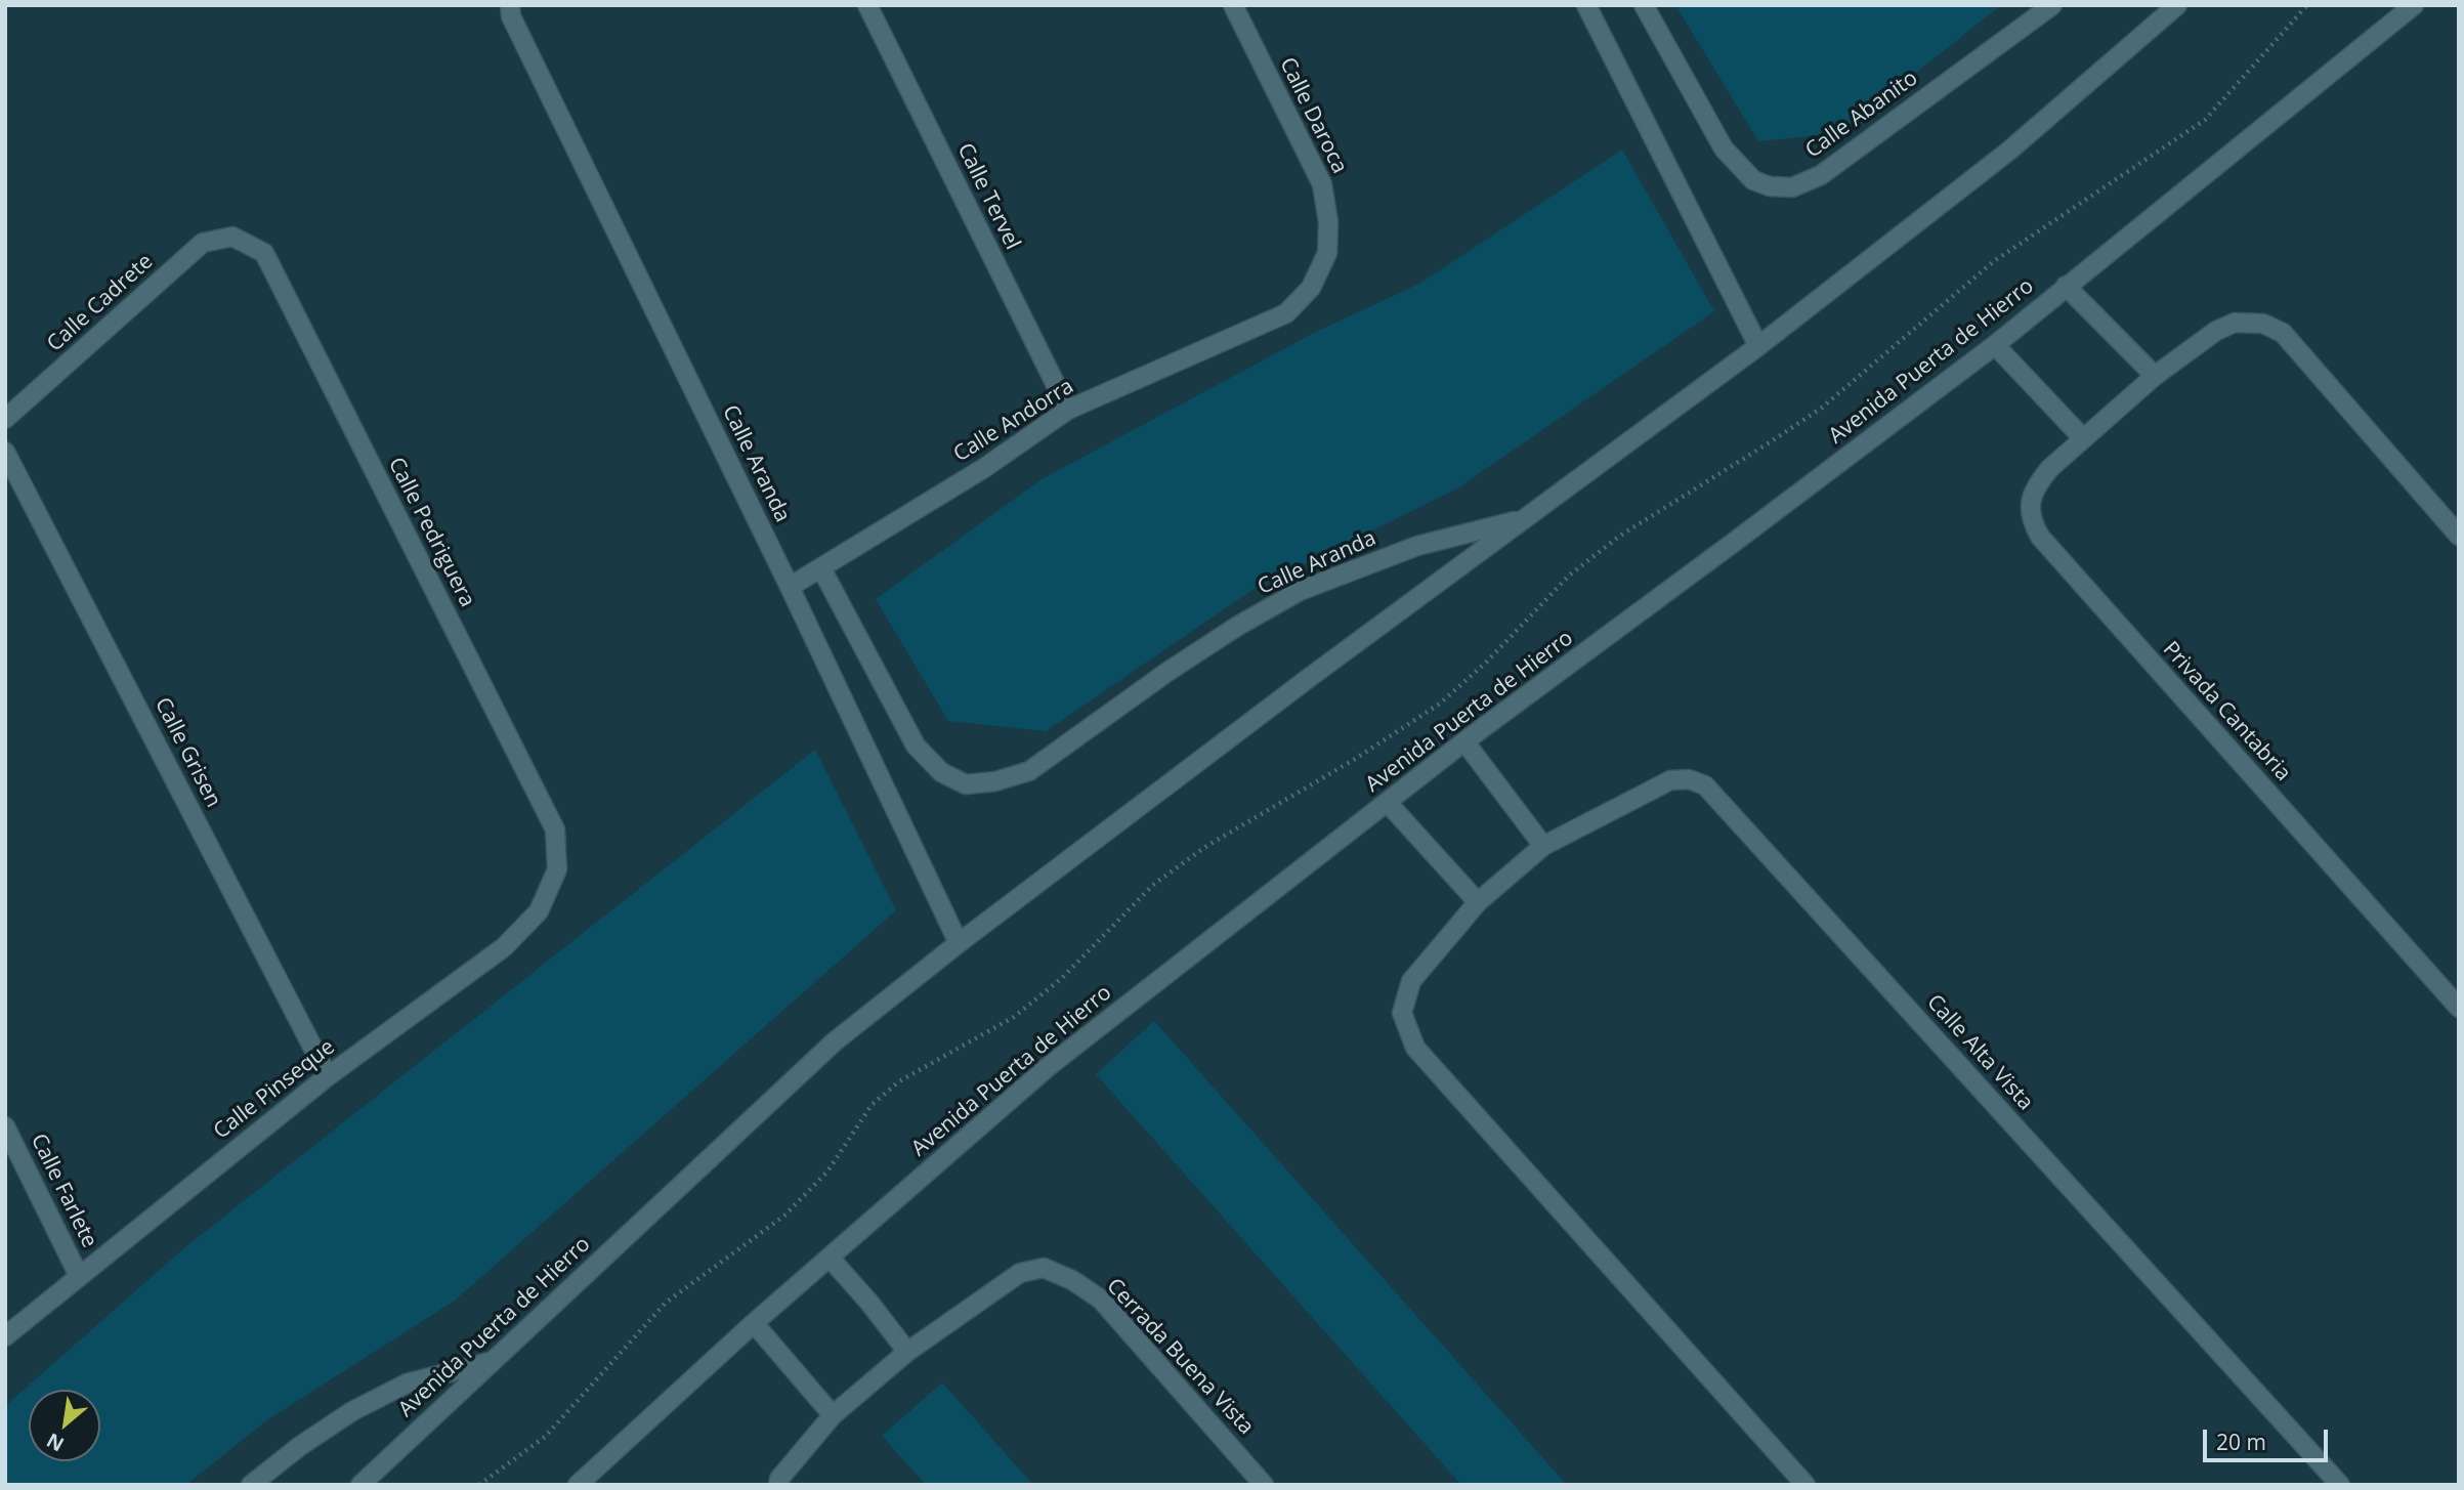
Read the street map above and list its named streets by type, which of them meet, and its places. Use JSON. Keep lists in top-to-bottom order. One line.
{"streets":{"street":["Calle Abanito","Calle Daroca","Calle Tervel","Calle Cadrete","Avenida Puerta de Hierro","Calle Andorra","Calle Aranda","Calle Pedriguera","Privada Cantabria","Calle Grisen","Calle Alta Vista","Calle Pinseque","Calle Farlete","Cerrada Buena Vista"]},"crossings":[["Calle Daroca","Calle Andorra"],["Calle Tervel","Calle Andorra"],["Calle Cadrete","Calle Pedriguera"],["Avenida Puerta de Hierro","Calle Aranda"],["Calle Andorra","Calle Aranda"],["Calle Pedriguera","Calle Pinseque"],["Calle Grisen","Calle Pinseque"],["Calle Pinseque","Calle Farlete"]],"scale_bar":"20 m","north":"bottom left"}
